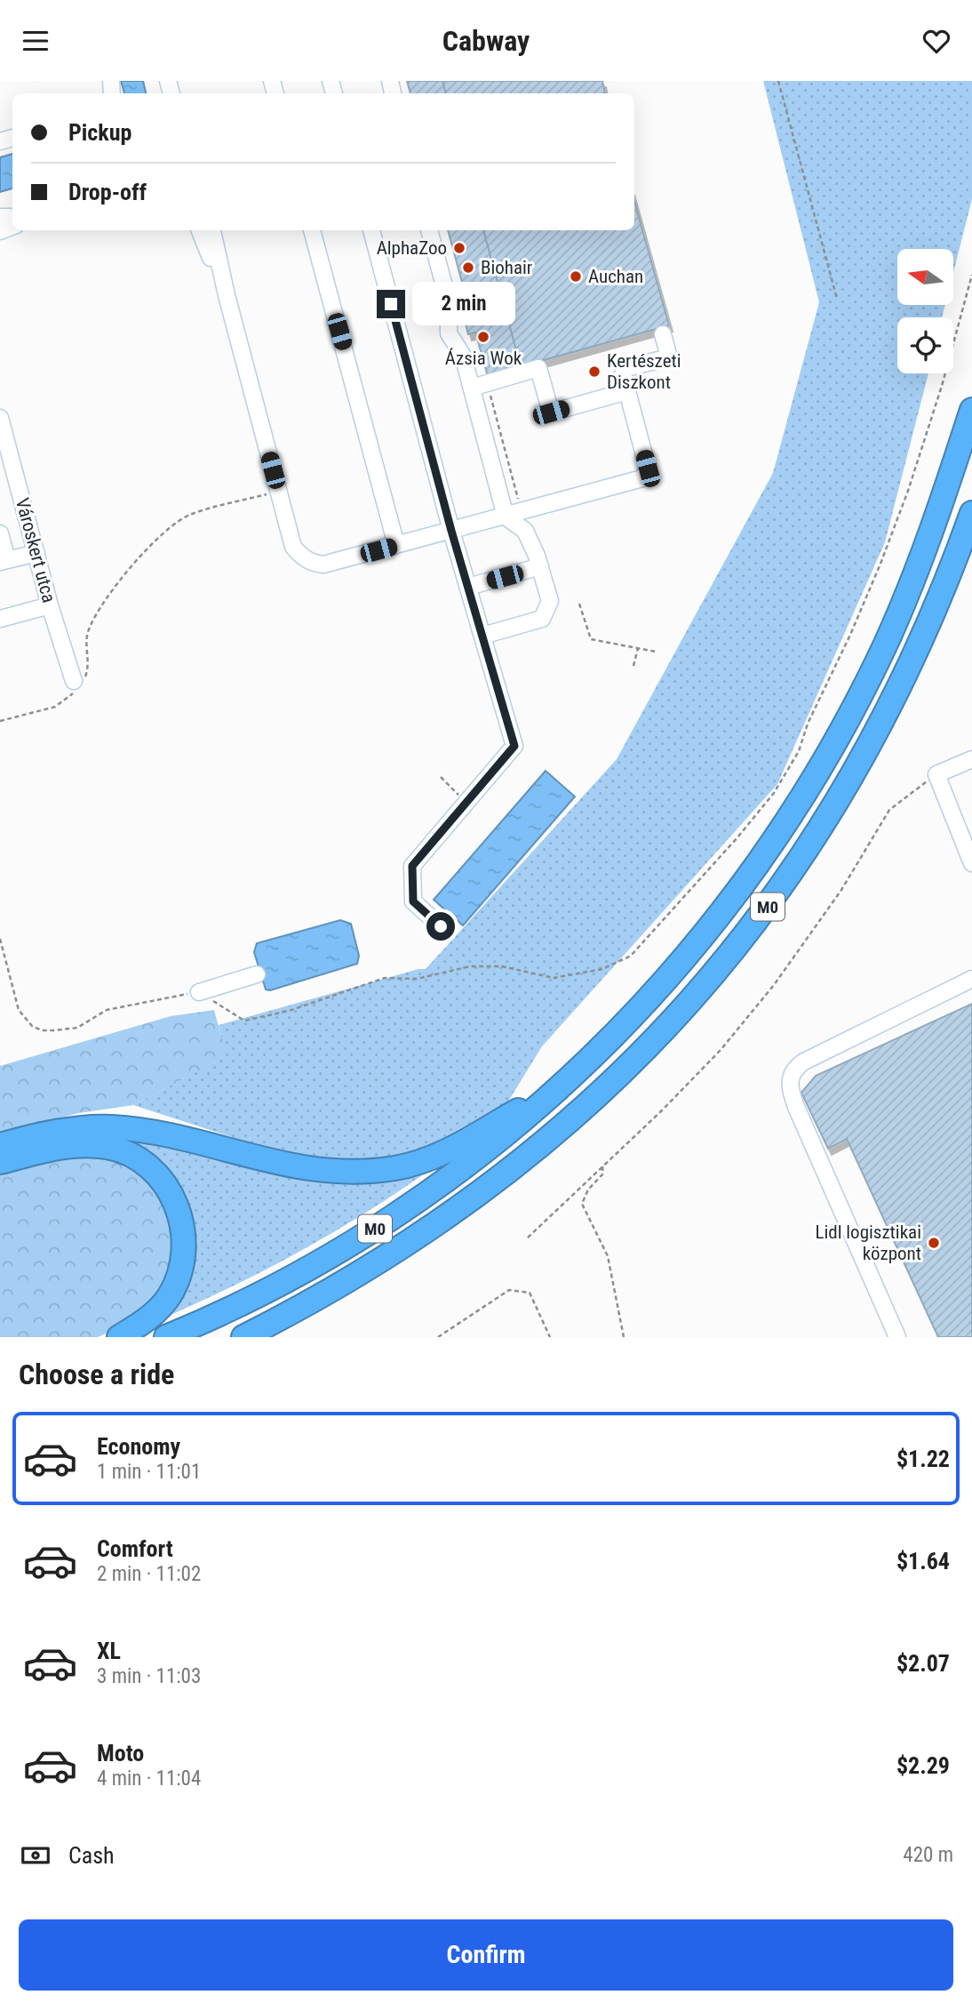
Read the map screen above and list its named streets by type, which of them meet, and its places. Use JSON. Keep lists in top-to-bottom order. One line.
{"streets":{"highway":["M0"],"street":["Városkert utca"]},"places":["AlphaZoo","Biohair","Auchan","Ázsia Wok","Kertészeti Diszkont","Lidl logisztikai központ"],"north":"left","page":{"header":"Cabway","banner":["Pickup","Drop-off"],"bubble":"2 min","heading":"Choose a ride","list":[{"name":"Economy","note":"1 min · 11:01","value":"$1.22"},{"name":"Comfort","note":"2 min · 11:02","value":"$1.64"},{"name":"XL","note":"3 min · 11:03","value":"$2.07"},{"name":"Moto","note":"4 min · 11:04","value":"$2.29"}],"pay":["Cash","420 m"],"buttons":"Confirm"}}
